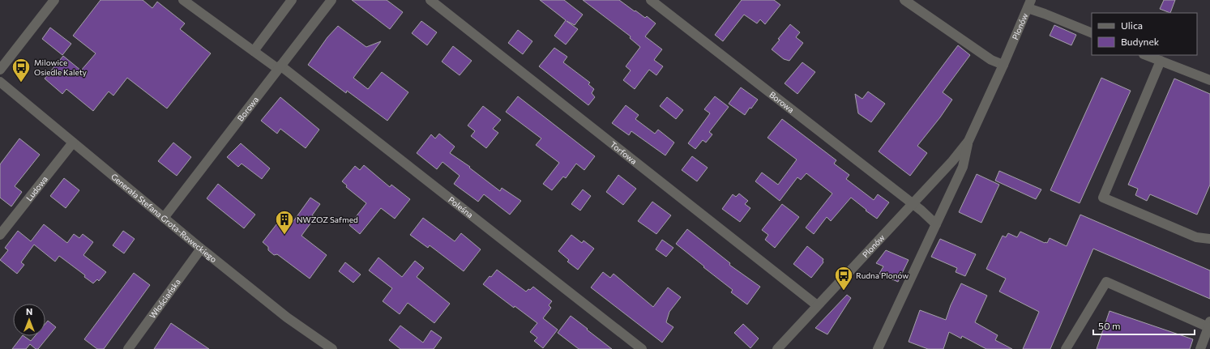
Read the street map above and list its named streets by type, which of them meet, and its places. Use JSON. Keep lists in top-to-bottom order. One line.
{"streets":{"street":["Plonów","Borowa","Torfowa","Ludowa","Poleśna","Generała Stefana Grota-Roweckiego","Włościańska"]},"crossings":[["Plonów","Borowa"],["Plonów","Torfowa"],["Borowa","Poleśna"],["Borowa","Generała Stefana Grota-Roweckiego"],["Ludowa","Generała Stefana Grota-Roweckiego"],["Generała Stefana Grota-Roweckiego","Włościańska"]],"places":{"bus stop":["Milowice Osiedle Kalety","Rudna Plonów"],"building":["NWZOZ Safmed"]},"legend":["Ulica","Budynek"],"scale_bar":"50 m","north":"top"}
